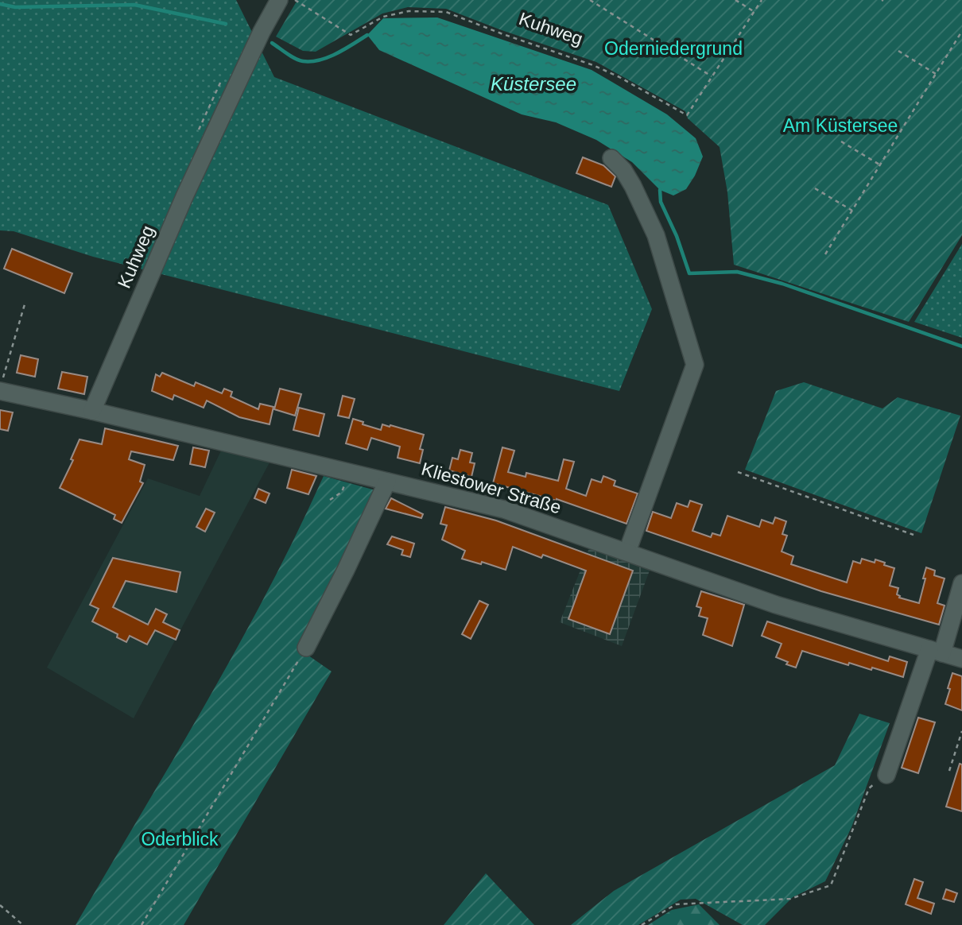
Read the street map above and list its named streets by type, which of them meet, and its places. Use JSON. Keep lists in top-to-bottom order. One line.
{"streets":{"street":["Kuhweg","Kliestower Straße"]},"crossings":[["Kuhweg","Kliestower Straße"]],"water":["Küstersee"],"parks":["Oderniedergrund","Am Küstersee","Oderblick"]}
